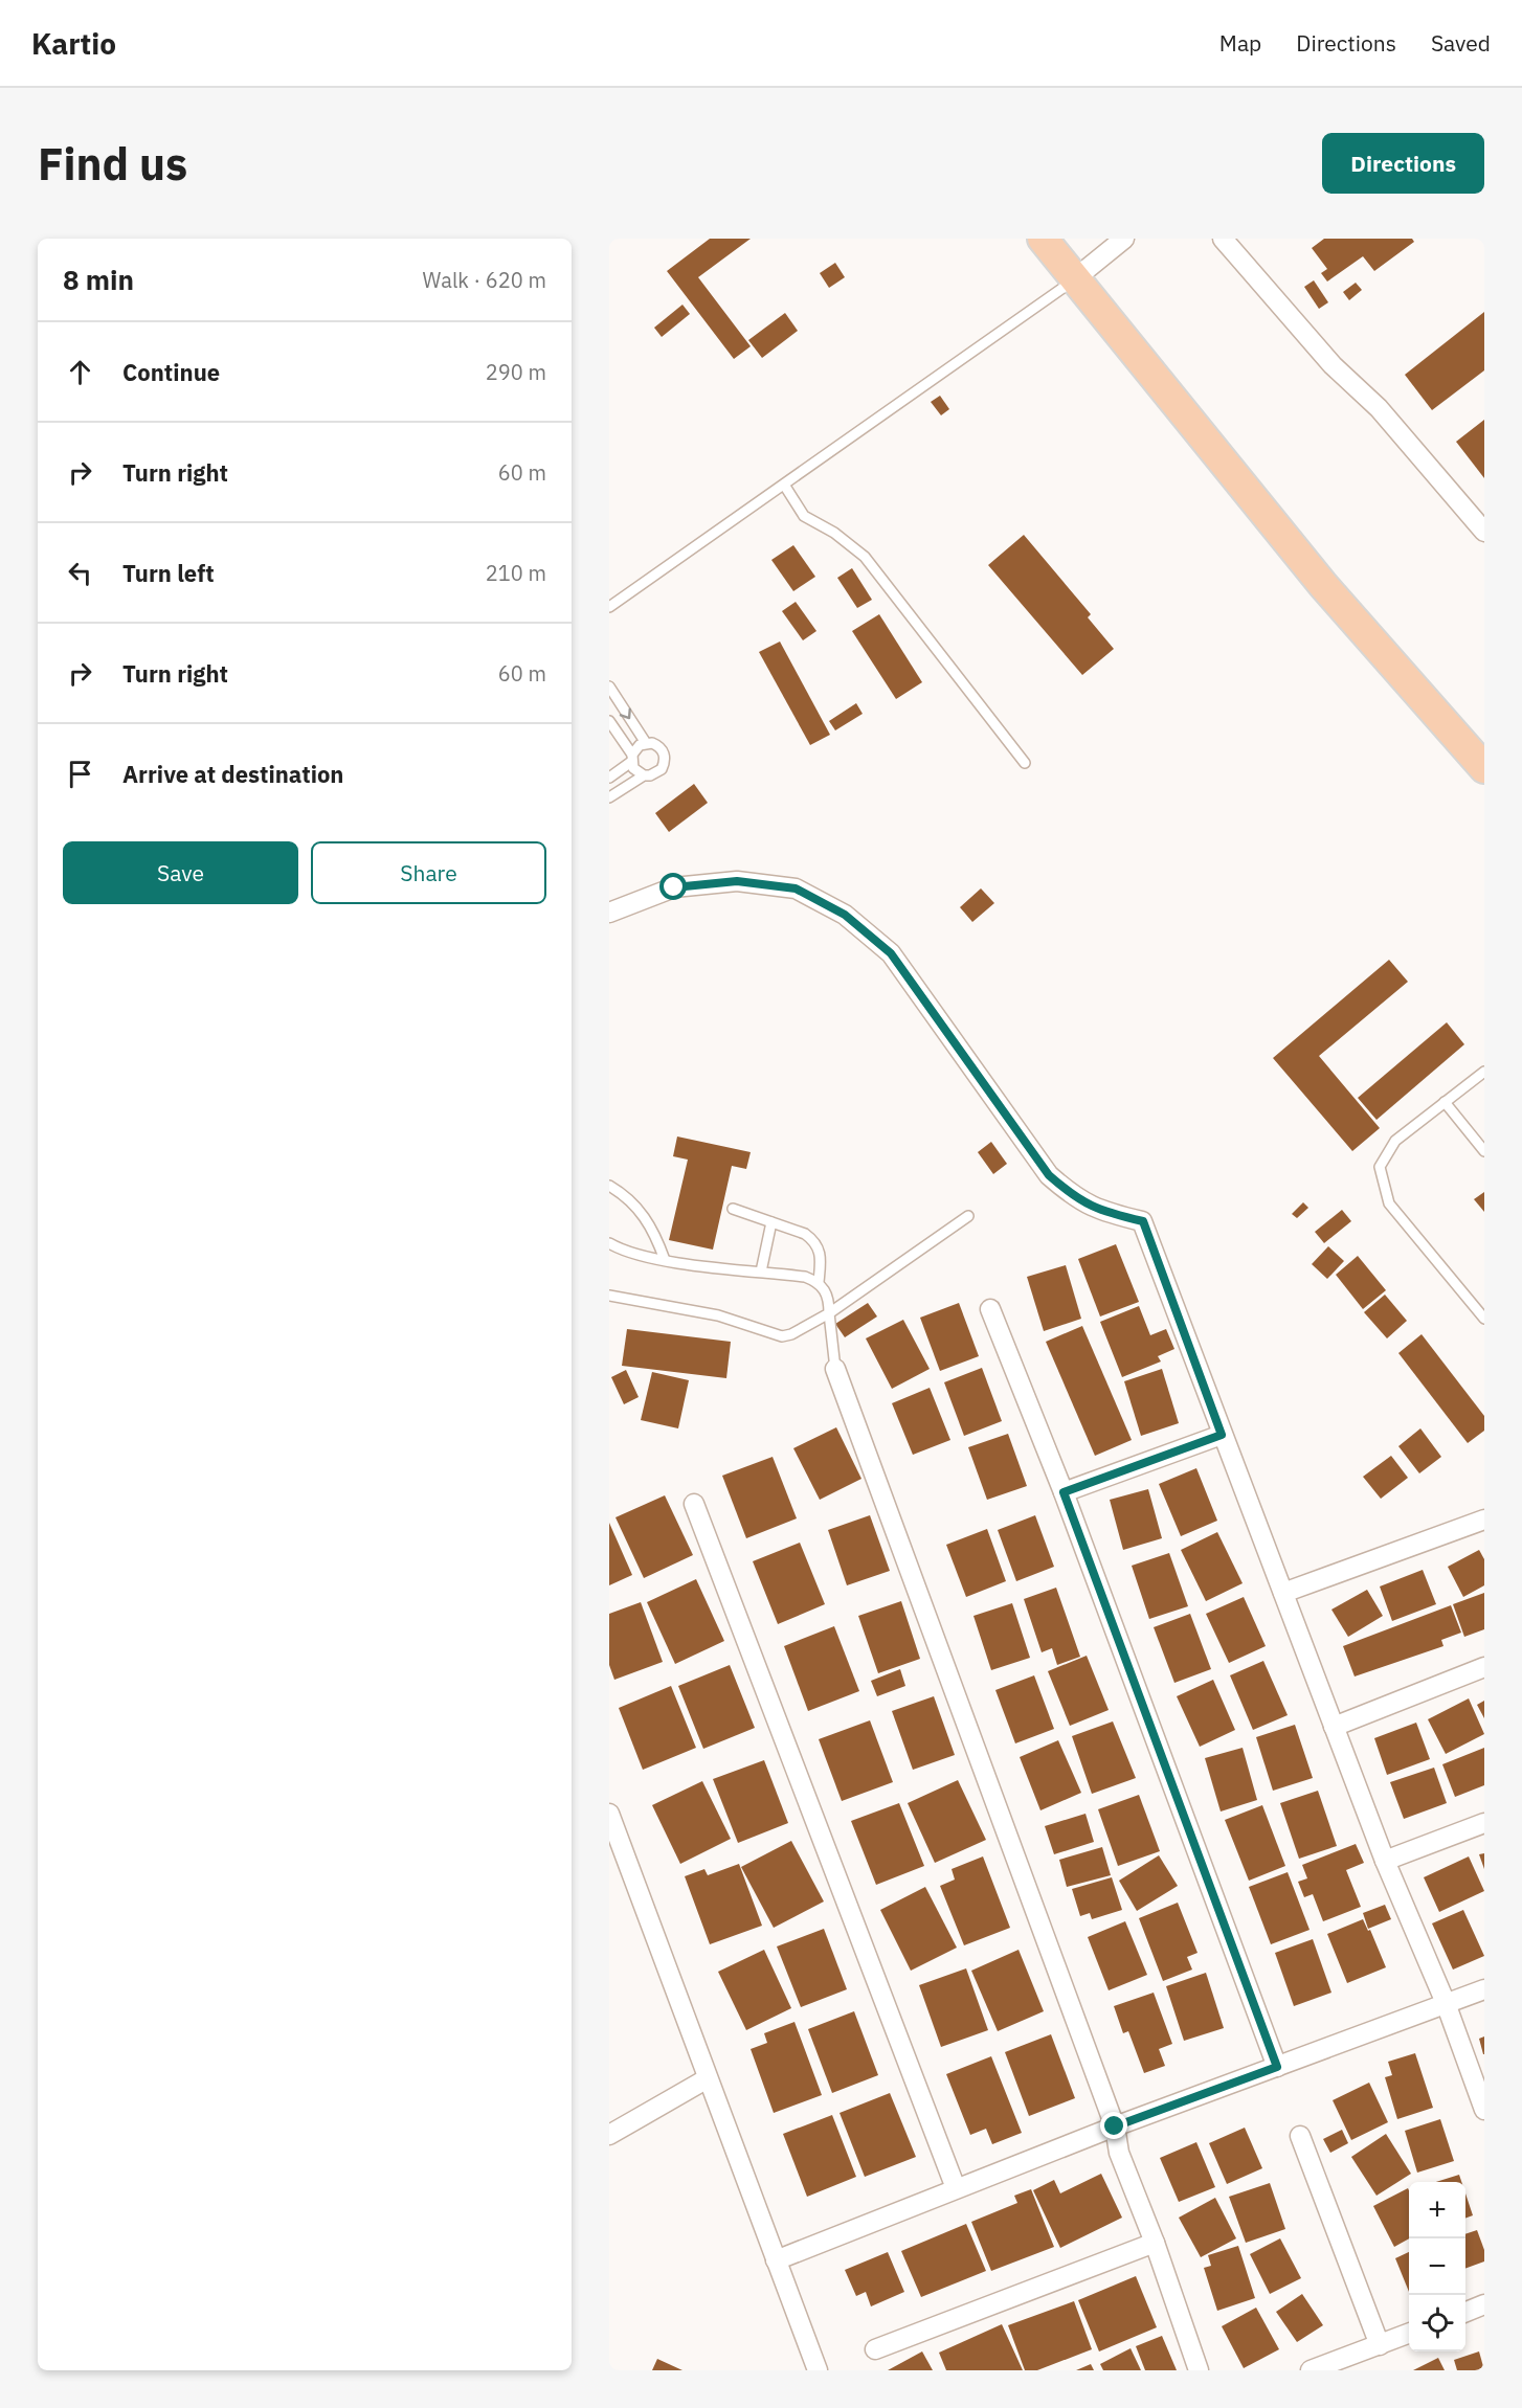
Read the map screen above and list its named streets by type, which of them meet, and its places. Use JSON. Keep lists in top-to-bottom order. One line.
{"page":{"header":"Kartio","nav":["Map","Directions","Saved"],"buttons":["Directions",["Save","Share"]],"title":"Find us","heading":["8 min","Walk · 620 m"],"list":[["Continue","290 m"],["Turn right","60 m"],["Turn left","210 m"],["Turn right","60 m"],"Arrive at destination"],"map_buttons":["+","−"]}}
